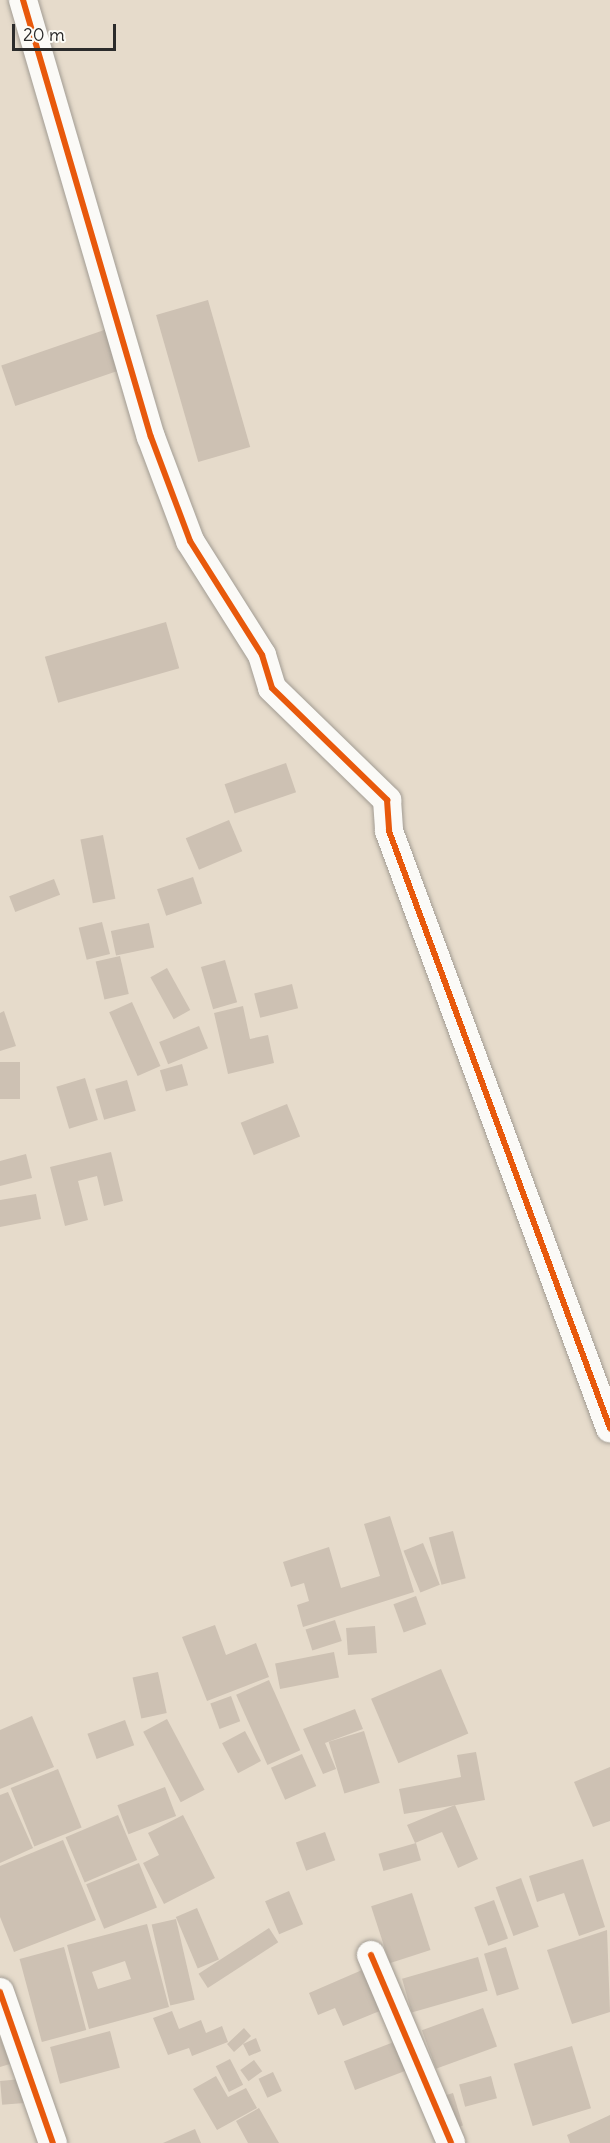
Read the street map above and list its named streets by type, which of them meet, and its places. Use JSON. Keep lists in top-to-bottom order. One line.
{"scale_bar":"20 m"}
